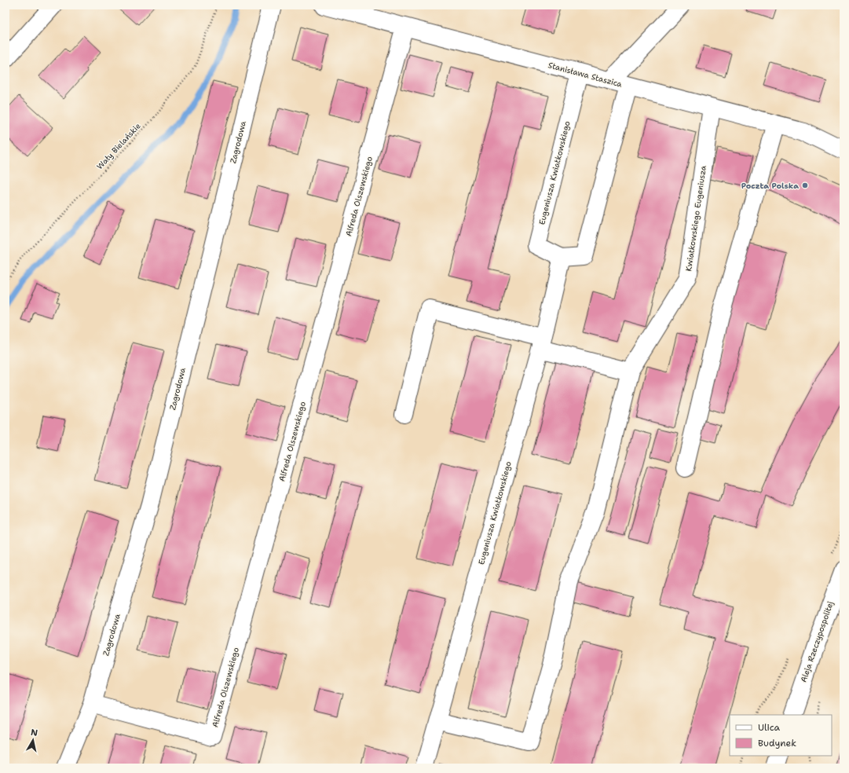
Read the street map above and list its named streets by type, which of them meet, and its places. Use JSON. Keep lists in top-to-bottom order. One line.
{"streets":{"street":["Stanisława Staszica","Zagrodowa","Eugeniusza Kwiatkowskiego","Alfreda Olszewskiego","Kwiatkowskiego Eugeniusza","Aleja Rzeczypospolitej"],"path":["Wały Bielańskie"]},"crossings":[["Stanisława Staszica","Eugeniusza Kwiatkowskiego"],["Stanisława Staszica","Alfreda Olszewskiego"],["Stanisława Staszica","Kwiatkowskiego Eugeniusza"],["Zagrodowa","Alfreda Olszewskiego"],["Eugeniusza Kwiatkowskiego","Kwiatkowskiego Eugeniusza"]],"places":["Poczta Polska"],"legend":["Ulica","Budynek"],"north":"top"}
